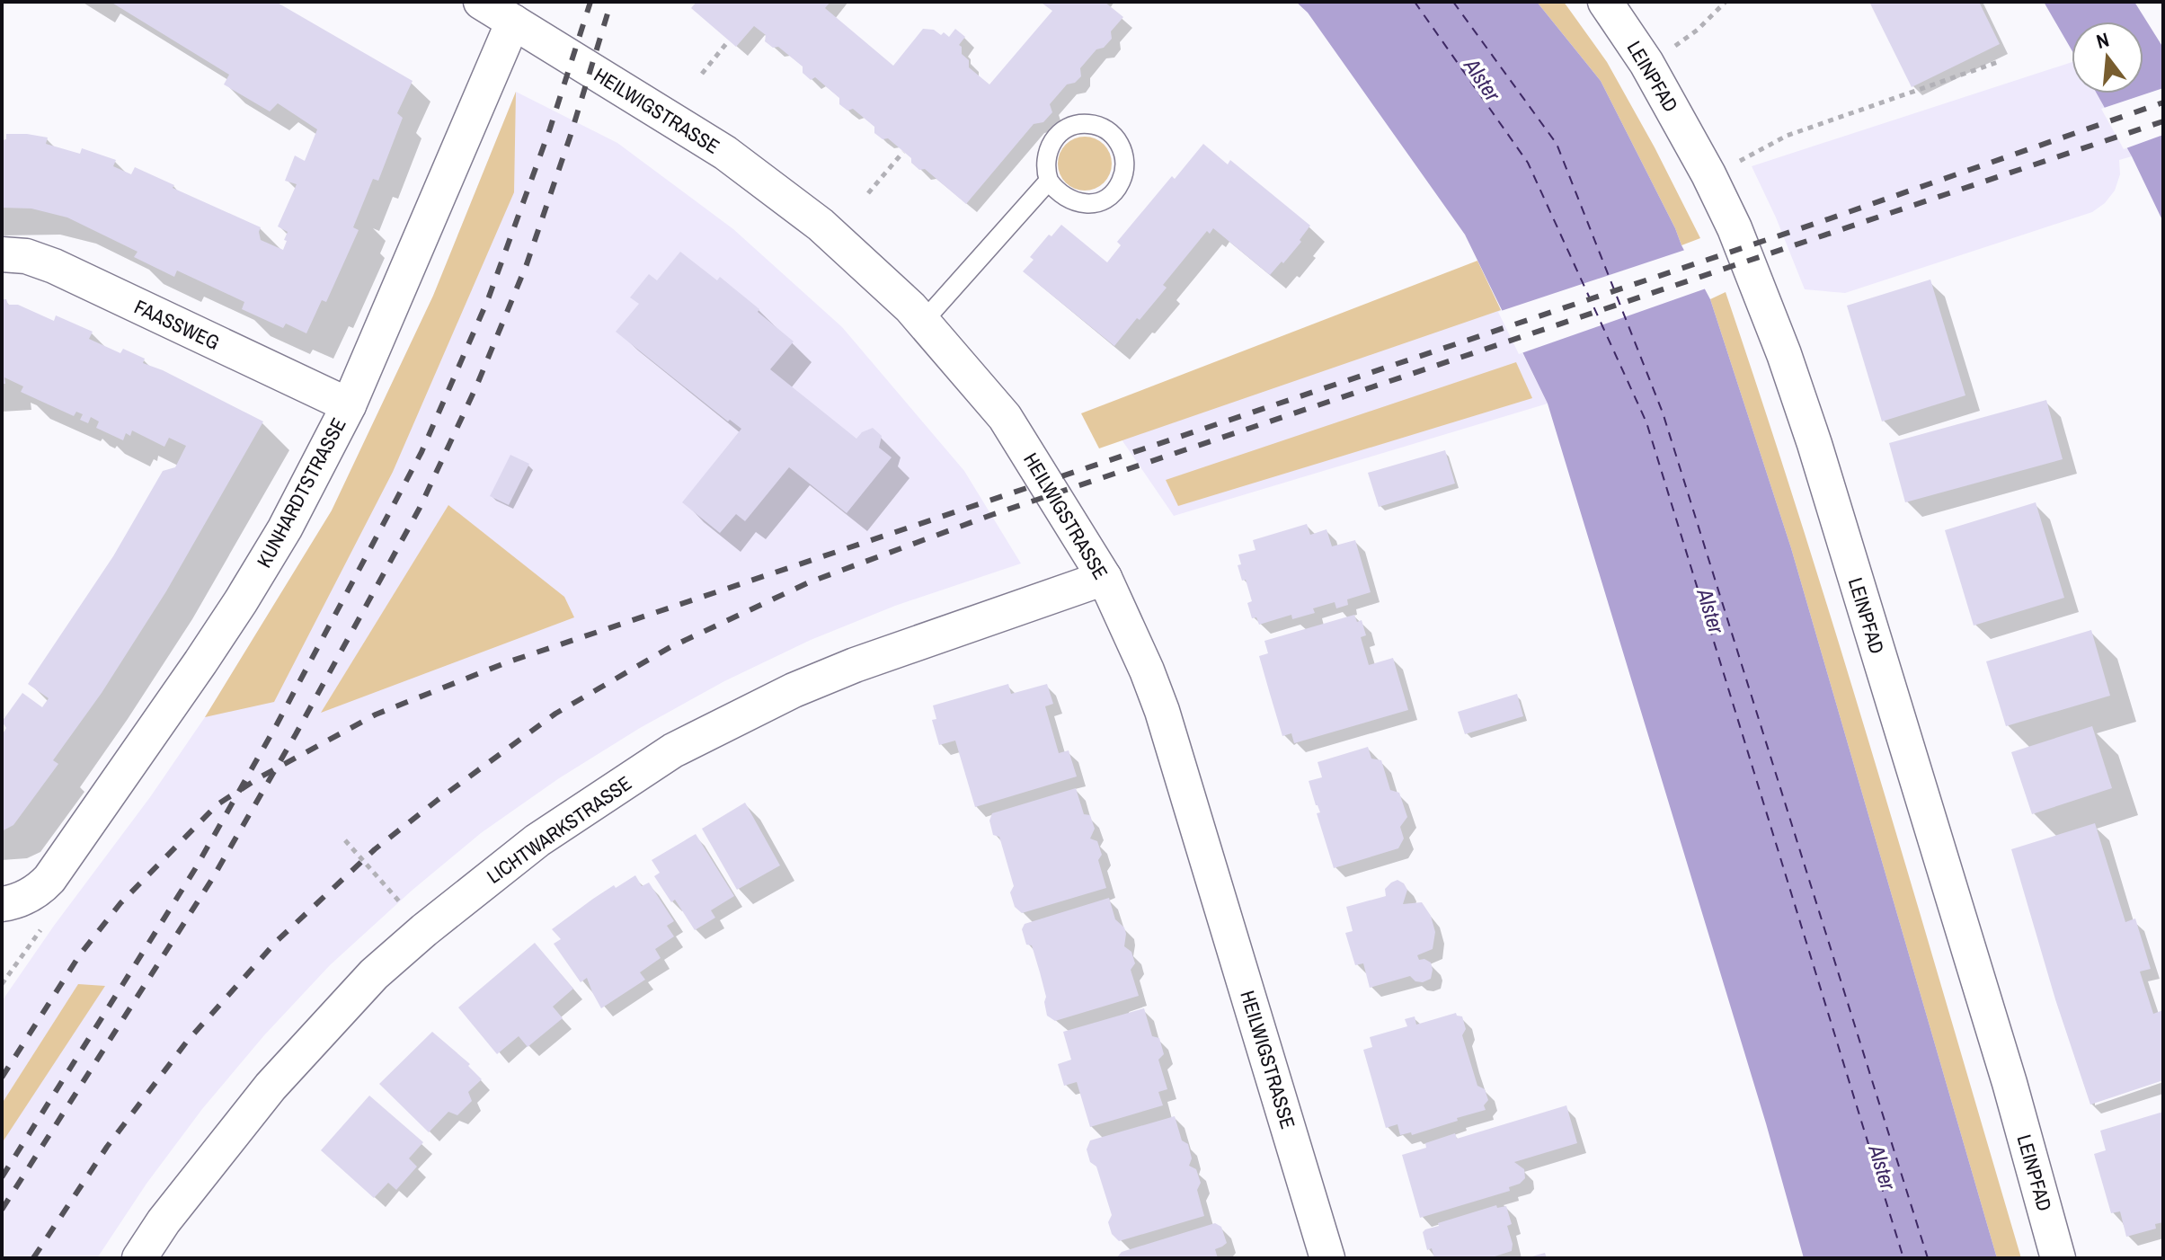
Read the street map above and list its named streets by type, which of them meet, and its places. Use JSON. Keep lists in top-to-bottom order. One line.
{"streets":{"street":["LEINPFAD","HEILWIGSTRASSE","FAASSWEG","KUNHARDTSTRASSE","LICHTWARKSTRASSE"]},"crossings":[["HEILWIGSTRASSE","KUNHARDTSTRASSE"],["HEILWIGSTRASSE","LICHTWARKSTRASSE"],["FAASSWEG","KUNHARDTSTRASSE"]],"water":["Alster"],"north":"top"}
